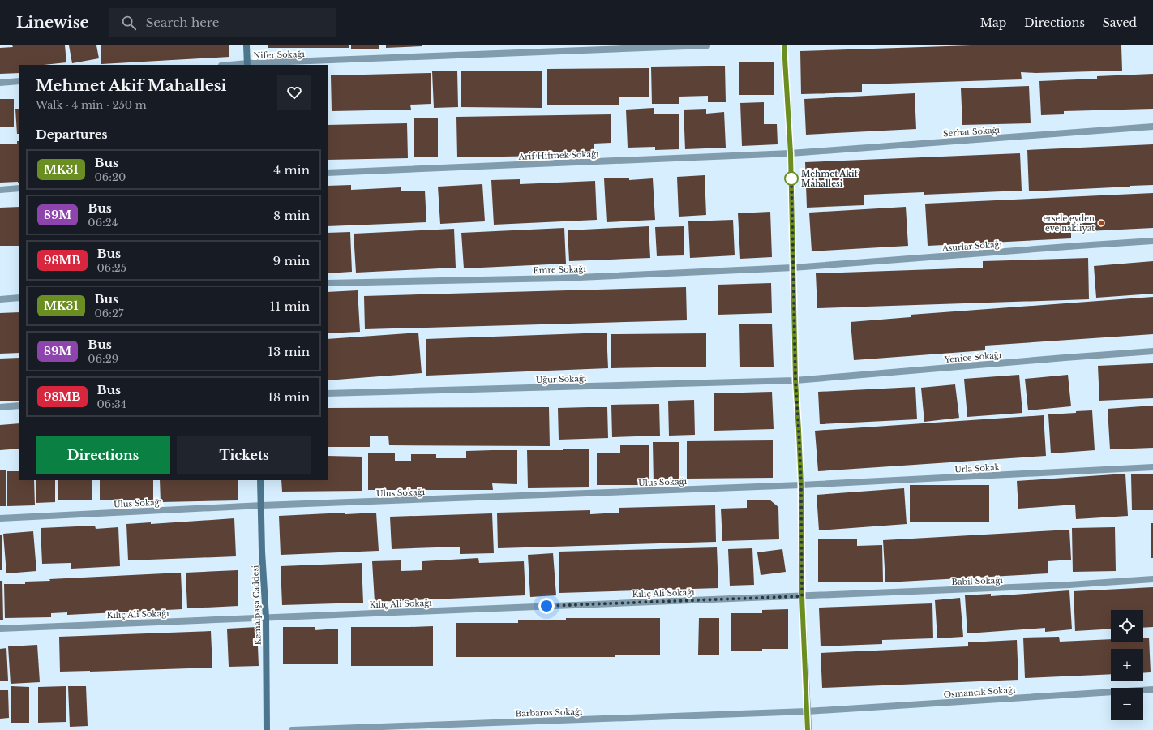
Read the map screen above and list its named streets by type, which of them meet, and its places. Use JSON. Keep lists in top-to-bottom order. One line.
{"streets":{"main road":["Kemalpaşa Caddesi"],"street":["Nifer Sokağı","Serhat Sokağı","Arif Hifmek Sokağı","Asurlar Sokağı","Emre Sokağı","Yenice Sokağı","Uğur Sokağı","Urla Sokak","Ulus Sokağı","Babil Sokağı","Kılıç Ali Sokağı","Osmancık Sokağı","Barbaros Sokağı"]},"crossings":[["Serhat Sokağı","Arif Hifmek Sokağı"],["Asurlar Sokağı","Emre Sokağı"],["Yenice Sokağı","Uğur Sokağı"],["Urla Sokak","Ulus Sokağı"],["Ulus Sokağı","Kemalpaşa Caddesi"],["Babil Sokağı","Kılıç Ali Sokağı"],["Kılıç Ali Sokağı","Kemalpaşa Caddesi"],["Osmancık Sokağı","Barbaros Sokağı"]],"places":["Mehmet Akif Mahallesi","ersele evden eve nakliyat"],"lines":["bus line MK31"],"page":{"header":"Linewise","search":"Search here","nav":["Map","Directions","Saved"],"heading":[["Mehmet Akif Mahallesi","Walk · 4 min · 250 m"],"Departures"],"list":[{"mark":"MK31","name":"Bus","note":"06:20","value":"4 min"},{"mark":"89M","name":"Bus","note":"06:24","value":"8 min"},{"mark":"98MB","name":"Bus","note":"06:25","value":"9 min"},{"mark":"MK31","name":"Bus","note":"06:27","value":"11 min"},{"mark":"89M","name":"Bus","note":"06:29","value":"13 min"},{"mark":"98MB","name":"Bus","note":"06:34","value":"18 min"}],"buttons":["Directions","Tickets"],"map_buttons":["+","−"]}}
